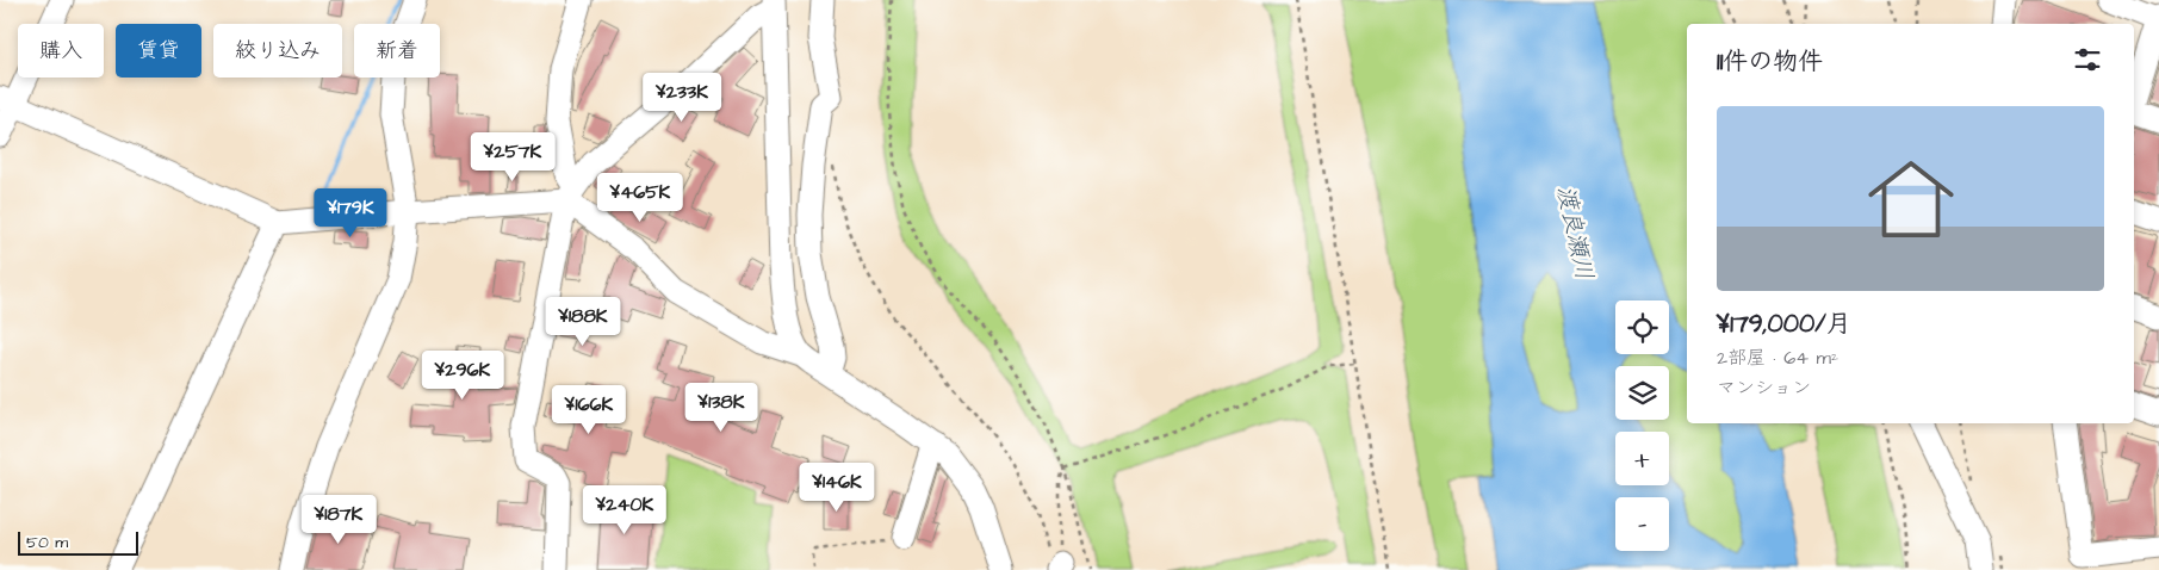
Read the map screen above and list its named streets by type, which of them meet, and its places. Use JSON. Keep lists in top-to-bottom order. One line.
{"water":["渡良瀬川"],"scale_bar":"50 m","page":{"chip":["購入","賃貸","絞り込み","新着"],"heading":"11件の物件","price":["¥233K","¥257K","¥465K","¥179K","¥188K","¥296K","¥138K","¥166K","¥146K","¥240K","¥187K"],"list":[{"name":"¥179,000/月","note":"2部屋 · 64 m² · マンション"}],"map_buttons":["+","−"],"scale":"50 m"}}
